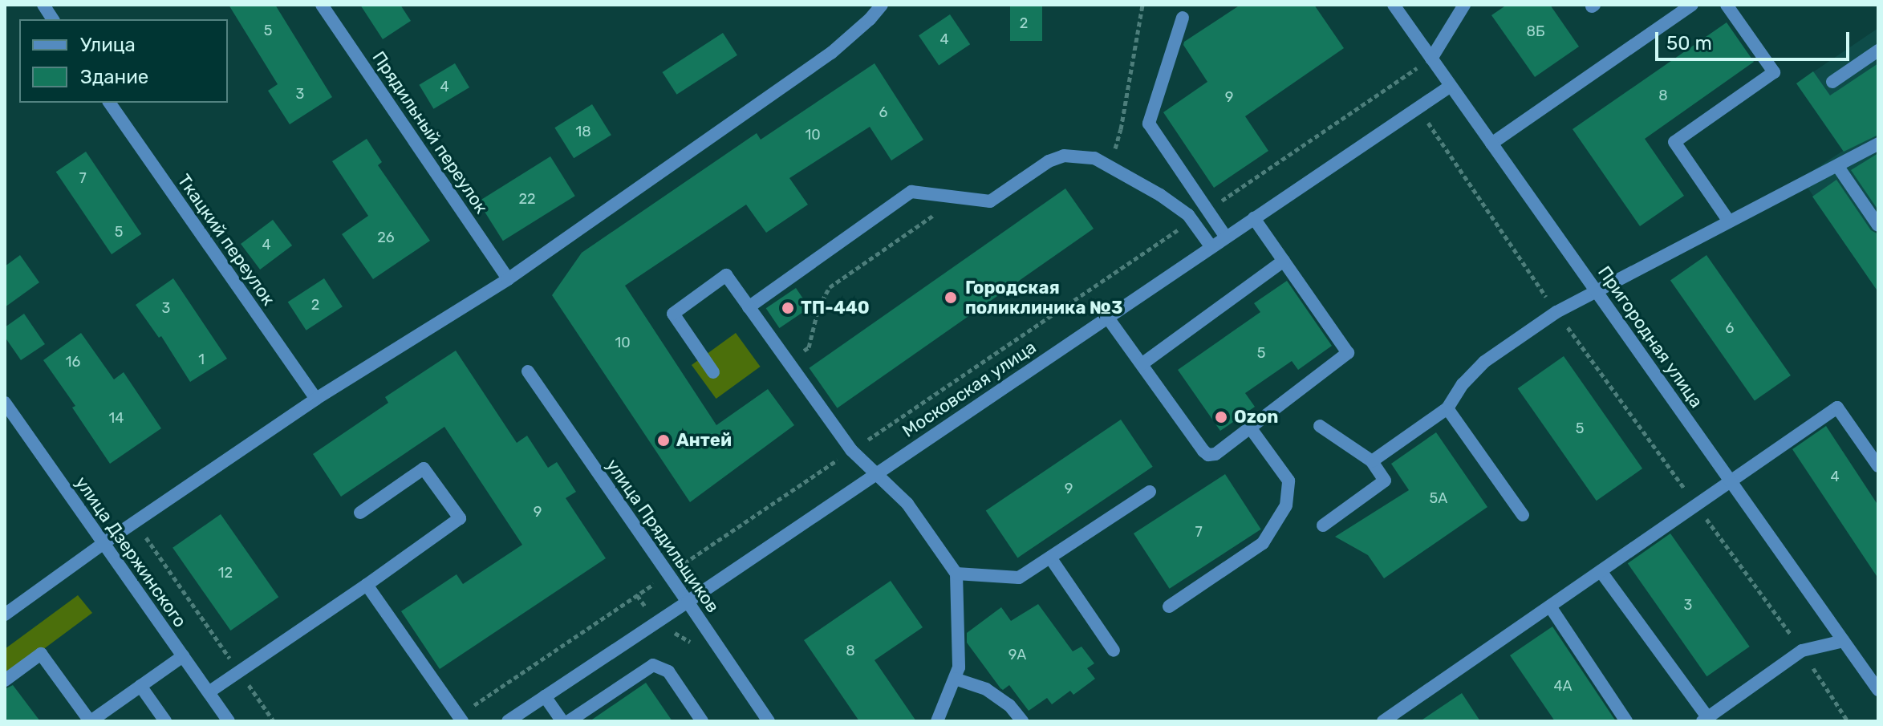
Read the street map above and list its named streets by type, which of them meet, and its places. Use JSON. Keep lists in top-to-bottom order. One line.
{"streets":{"street":["Прядильный переулок","Ткацкий переулок","Пригородная улица","Московская улица","улица Прядильщиков","улица Дзержинского"]},"crossings":[["Пригородная улица","Московская улица"],["Московская улица","улица Прядильщиков"]],"places":["Городская поликлиника №3","ТП-440","Ozon","Антей"],"house_numbers":["2","5","8Б","4","4","3","8","9","6","18","10","7","22","5","26","4","2","3","6","10","5","1","16","14","5","4","9","5А","9","7","12","3","8","9А","4А"],"legend":["Улица","Здание"],"scale_bar":"50 m"}
